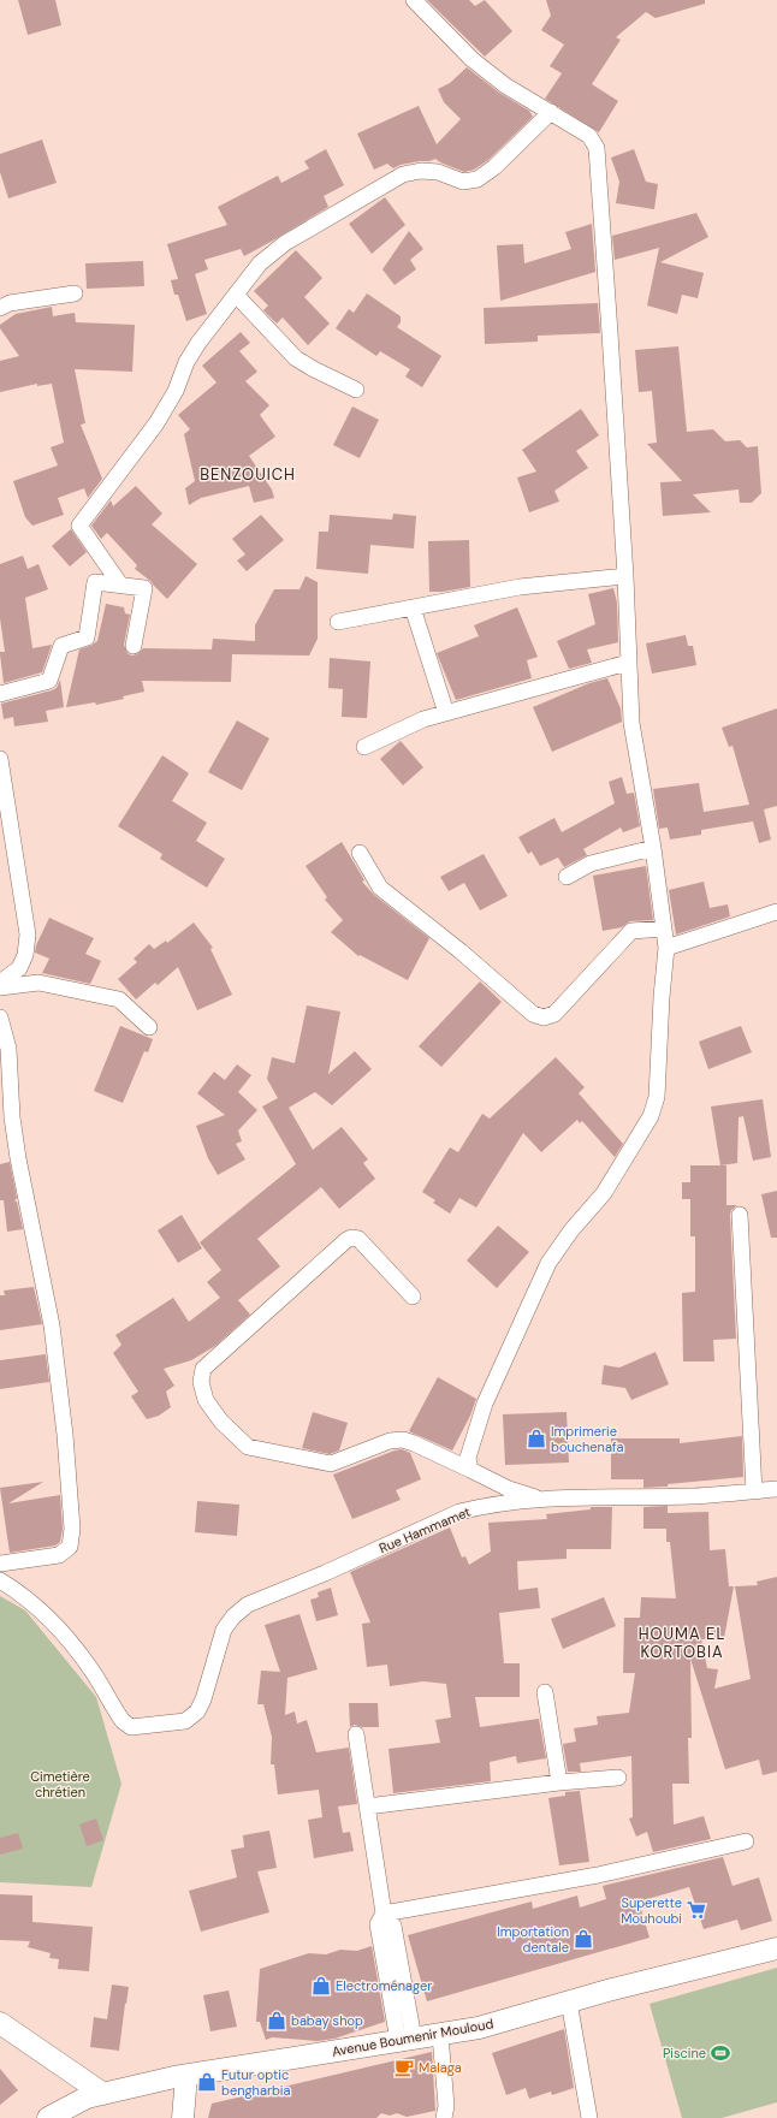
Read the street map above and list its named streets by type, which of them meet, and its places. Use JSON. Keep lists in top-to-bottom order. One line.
{"streets":{"main road":["Avenue Boumenir Mouloud"],"street":["Rue Hammamet"]},"districts":["BENZOUICH","HOUMA EL KORTOBIA"],"parks":["Cimetière chrétien"],"places":{"shop":["Imprimerie bouchenafa","Importation dentale","Electroménager","babay shop","Futur optic bengharbia"],"supermarket":["Superette Mouhoubi"],"sports":["Piscine"],"cafe":["Malaga"]}}
